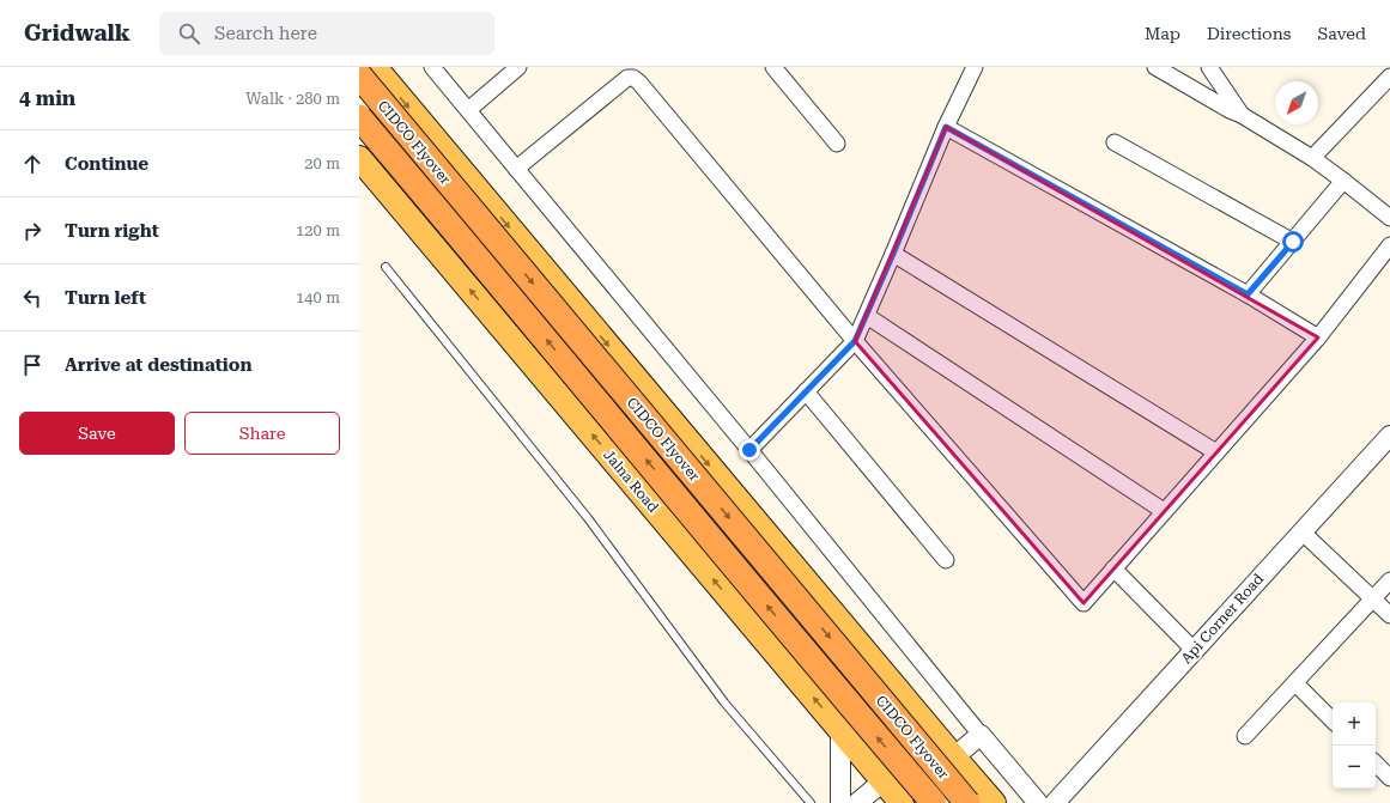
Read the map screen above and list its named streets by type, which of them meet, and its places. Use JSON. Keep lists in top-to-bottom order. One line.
{"streets":{"highway":["CIDCO Flyover"],"main road":["Jalna Road"],"street":["Api Corner Road"]},"north":"bottom left","page":{"header":"Gridwalk","search":"Search here","nav":["Map","Directions","Saved"],"heading":["4 min","Walk · 280 m"],"list":[["Continue","20 m"],["Turn right","120 m"],["Turn left","140 m"],"Arrive at destination"],"buttons":["Save","Share"],"map_buttons":["+","−"]}}
